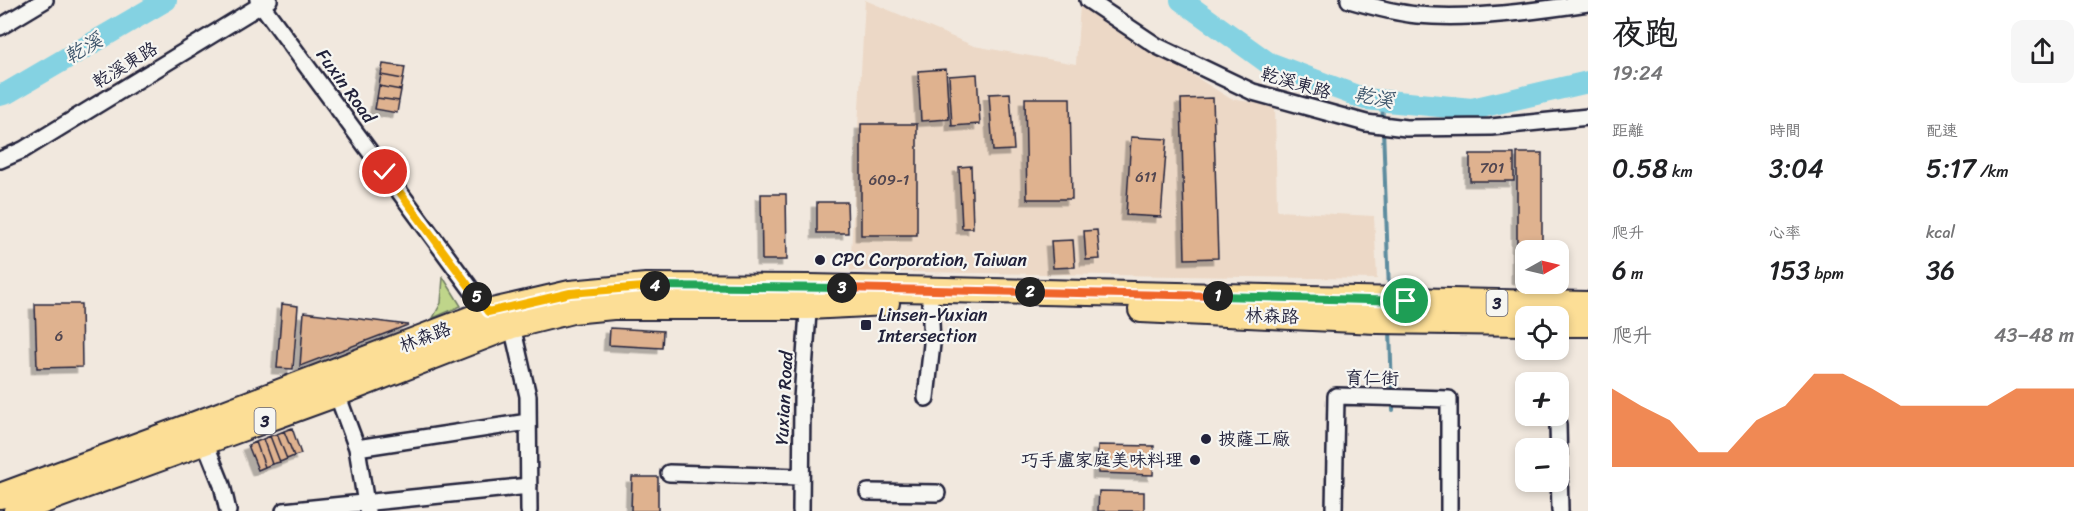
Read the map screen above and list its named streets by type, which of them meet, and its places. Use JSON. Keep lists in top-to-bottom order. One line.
{"streets":{"main road":["3","林森路"],"street":["乾溪東路","Fuxin Road","育仁街","Yuxian Road"]},"crossings":[["乾溪東路","Fuxin Road"],["Fuxin Road","林森路"],["3","林森路"],["林森路","Yuxian Road"]],"water":["乾溪"],"places":{"other":["CPC Corporation, Taiwan","披薩工廠","巧手盧家庭美味料理"],"transit":["Linsen-Yuxian Intersection"]},"house_numbers":["701","611","609-1","6"],"north":"right","page":{"heading":["夜跑","19:24"],"stats":[["距離","0.58 km"],["時間","3:04"],["配速","5:17 /km"],["爬升","6 m"],["心率","153 bpm"],["kcal","36"]],"map_buttons":["+","−"],"pins":["4","3","2","1","5"],"chart":["爬升","43–48 m"]}}
